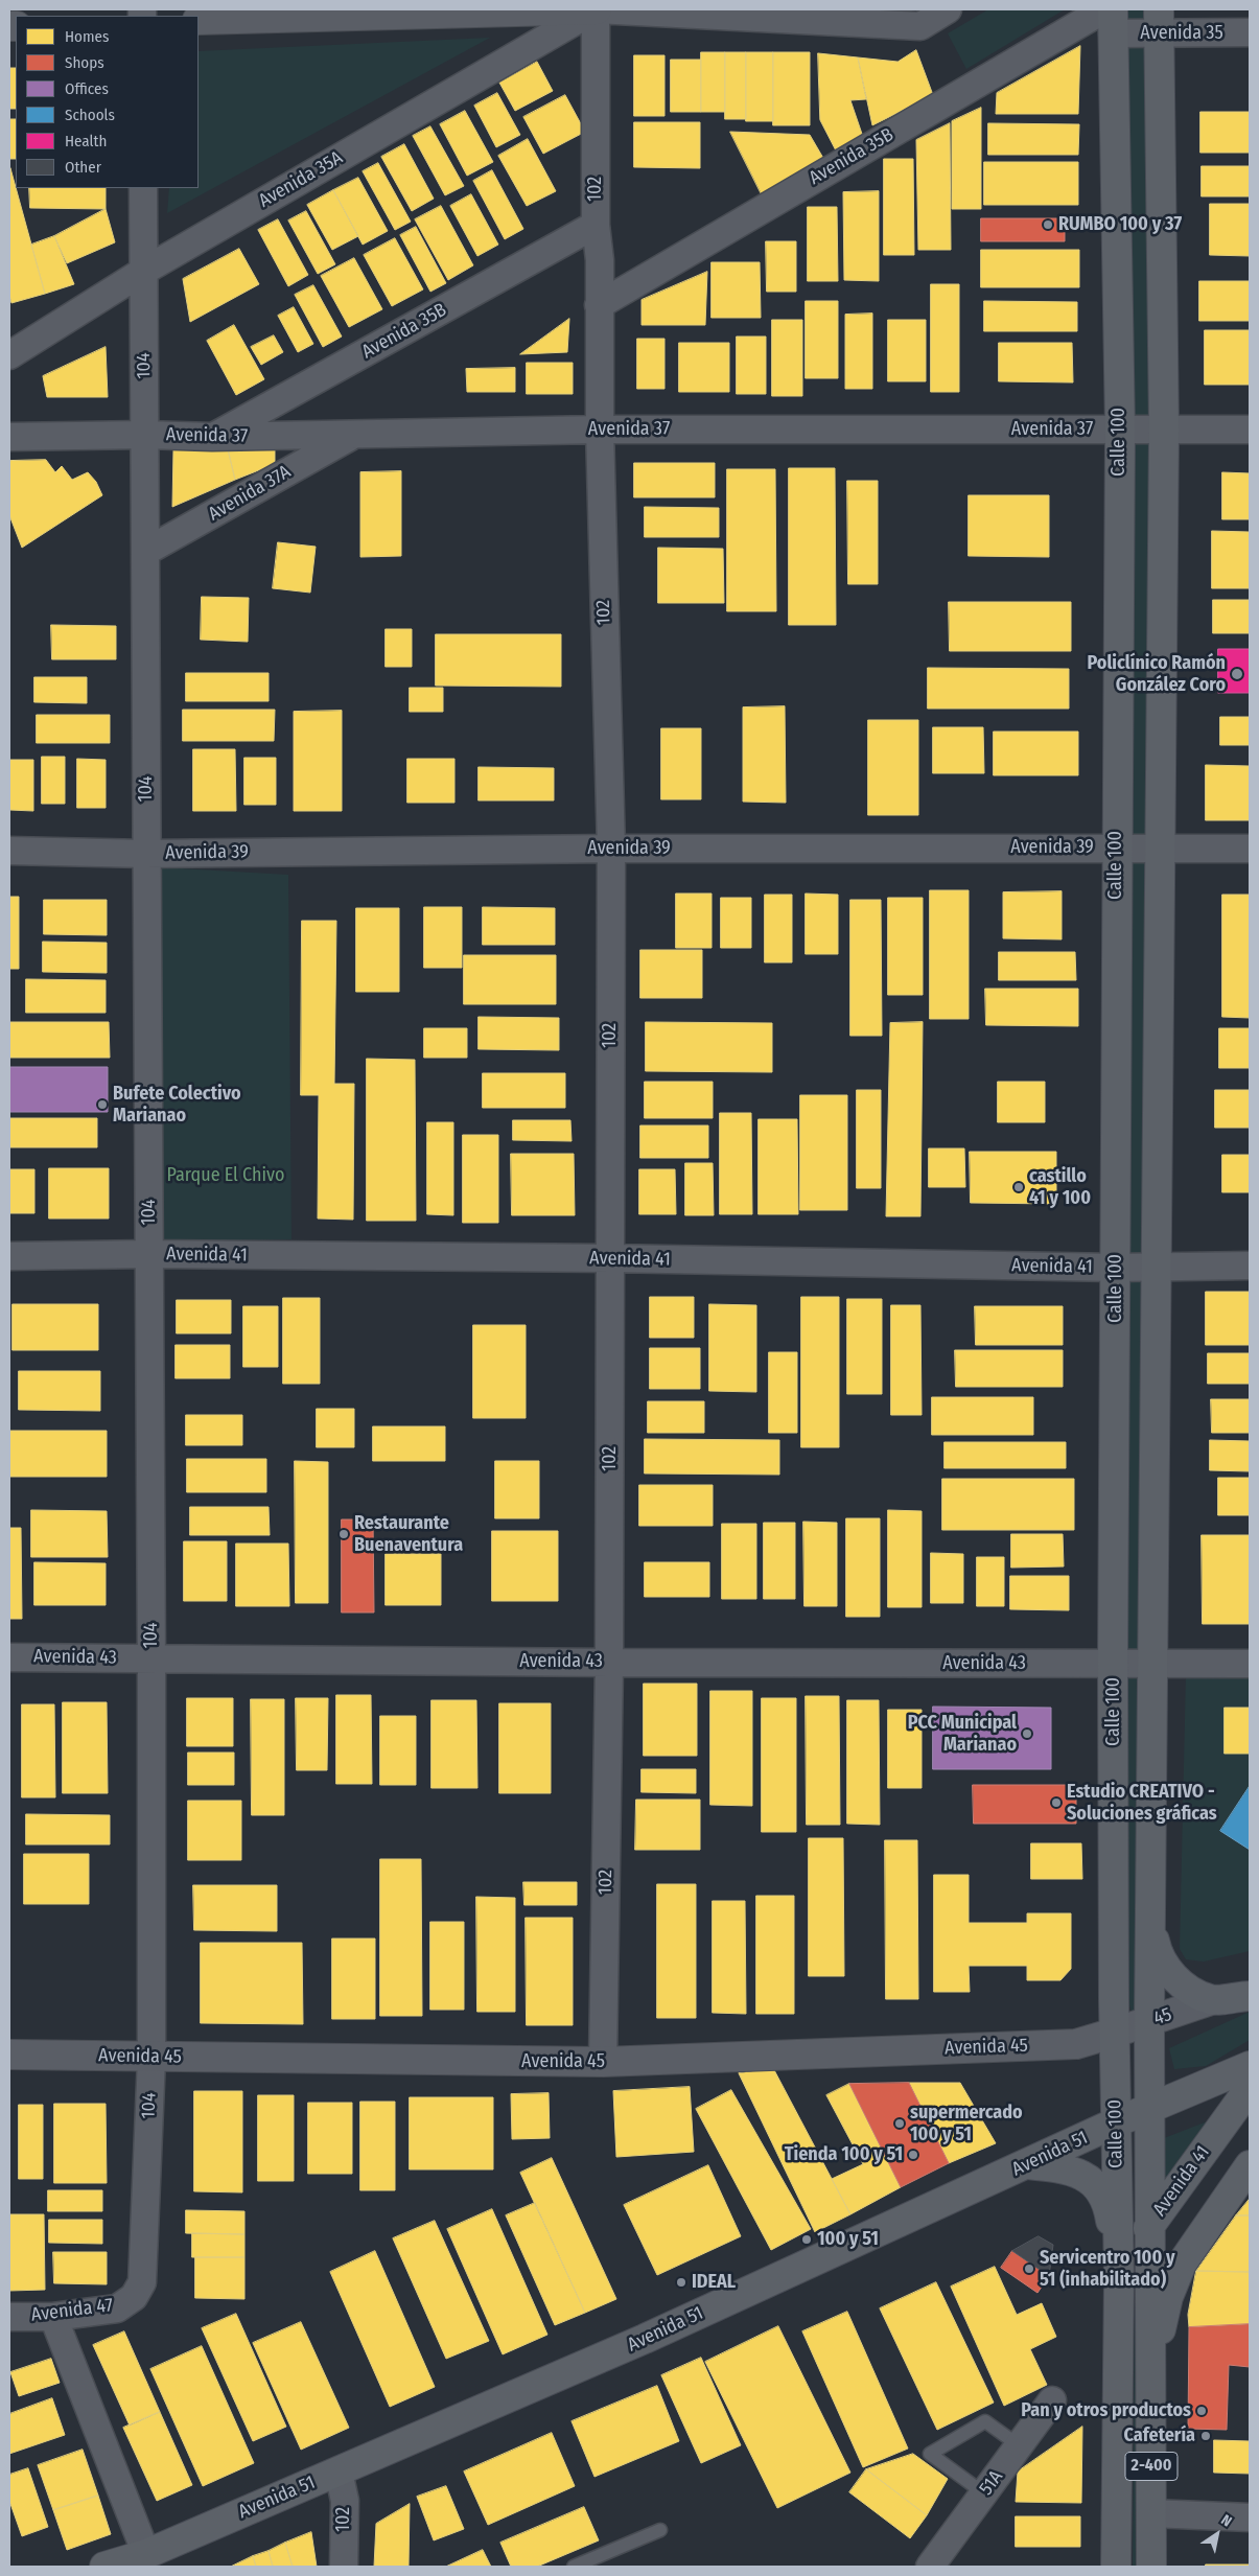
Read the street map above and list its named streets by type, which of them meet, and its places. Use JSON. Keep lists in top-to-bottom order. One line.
{"streets":{"main road":["Calle 100","Avenida 41","Avenida 51","2-400"],"street":["Avenida 35","Avenida 35B","Avenida 35A","102","104","Avenida 37","Avenida 37A","Avenida 39","Avenida 43","45","Avenida 45","Avenida 47","51A"]},"crossings":[["Avenida 35","Avenida 35B"],["Avenida 35","Calle 100"],["Avenida 35B","102"],["Avenida 35B","Avenida 37"],["Avenida 35B","Calle 100"],["Avenida 35A","102"],["Avenida 35A","104"],["102","Avenida 37"],["102","Avenida 39"],["102","Avenida 41"],["102","Avenida 43"],["102","Avenida 45"],["102","Avenida 51"],["104","Avenida 37"],["104","Avenida 37A"],["104","Avenida 39"],["104","Avenida 41"],["104","Avenida 43"],["104","Avenida 45"],["104","Avenida 47"],["Avenida 37","Calle 100"],["Avenida 37","Avenida 37A"],["Calle 100","Avenida 39"],["Calle 100","Avenida 41"],["Calle 100","Avenida 43"],["Calle 100","45"],["Calle 100","Avenida 45"],["Calle 100","Avenida 51"],["45","Avenida 45"]],"parks":["Parque El Chivo"],"places":["RUMBO 100 y 37","Policlínico Ramón González Coro","Bufete Colectivo Marianao","castillo 41 y 100","Restaurante Buenaventura","PCC Municipal Marianao","Estudio CREATIVO - Soluciones gráficas","supermercado 100 y 51","Tienda 100 y 51","100 y 51","Servicentro 100 y 51 (inhabilitado)","IDEAL","Pan y otros productos","Cafetería"],"legend":["Homes","Shops","Offices","Schools","Health","Other"],"north":"top right"}
